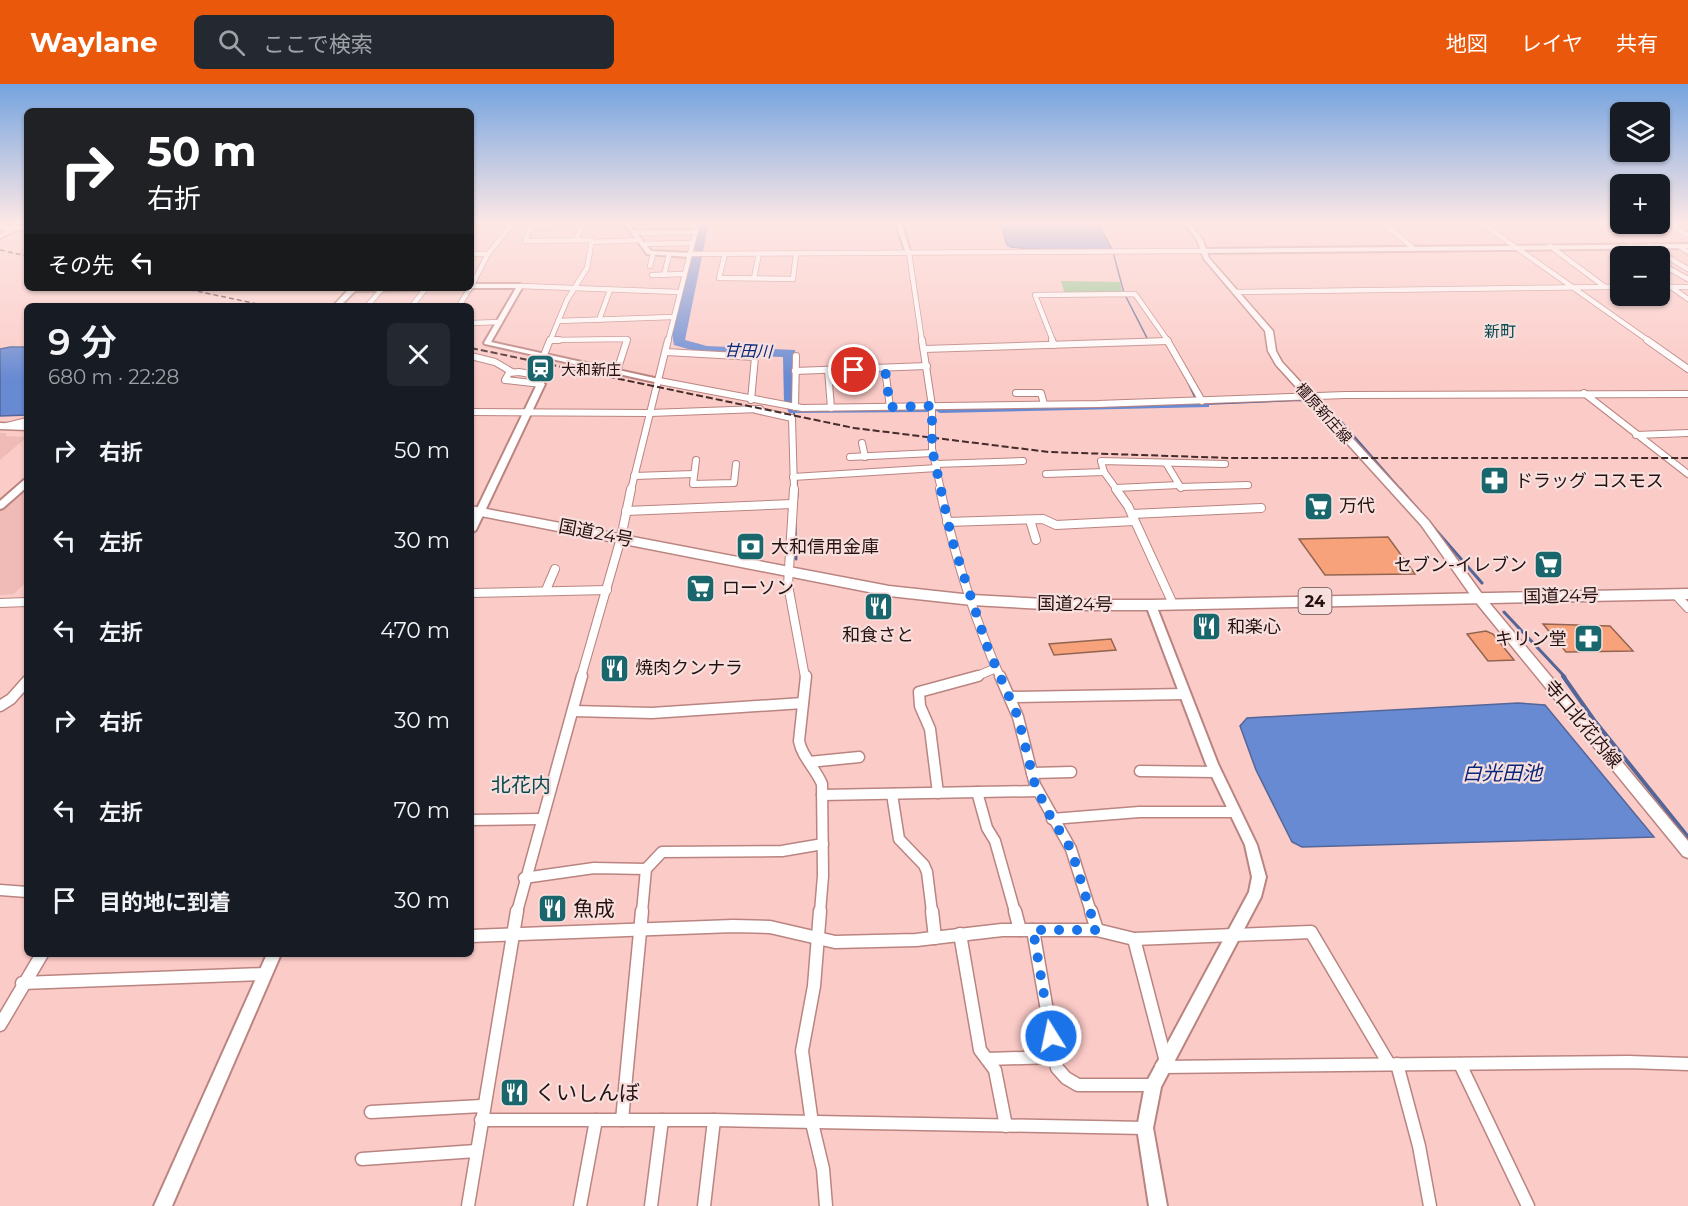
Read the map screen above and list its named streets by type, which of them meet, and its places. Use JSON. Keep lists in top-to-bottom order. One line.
{"streets":{"highway":["国道24号","24"],"main road":["橿原新庄線","寺口北花内線"]},"crossings":[["橿原新庄線","国道24号"],["橿原新庄線","寺口北花内線"],["国道24号","寺口北花内線"]],"districts":["新町","北花内"],"water":["甘田川","白光田池"],"places":{"station":["大和新庄"],"pharmacy":["ドラッグ コスモス","キリン堂"],"supermarket":["万代","セブン-イレブン","ローソン"],"bank":["大和信用金庫"],"restaurant":["和食さと","和楽心","焼肉クンナラ","魚成","くいしんぼ"]},"page":{"header":"Waylane","search":"ここで検索","nav":["地図","レイヤ","共有"],"map_buttons":["+","−"],"turn":["50 m","右折"],"then":"その先","heading":["9 分","680 m · 22:28"],"list":[{"name":"右折","value":"50 m"},{"name":"左折","value":"30 m"},{"name":"左折","value":"470 m"},{"name":"右折","value":"30 m"},{"name":"左折","value":"70 m"},{"name":"目的地に到着","value":"30 m"}]}}
